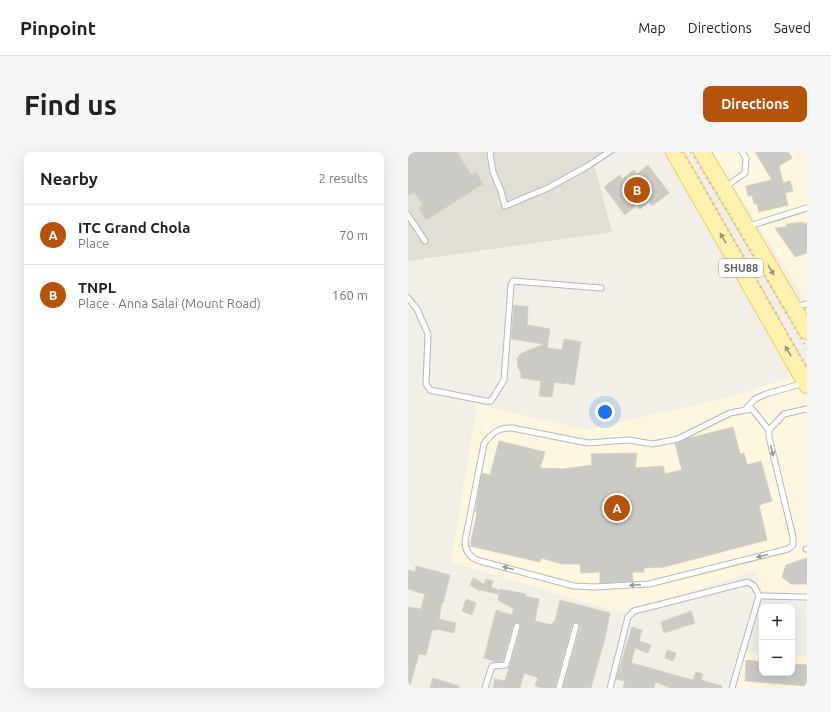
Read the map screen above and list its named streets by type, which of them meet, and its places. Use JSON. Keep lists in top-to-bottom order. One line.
{"streets":{"main road":["SHU88"]},"page":{"header":"Pinpoint","nav":["Map","Directions","Saved"],"buttons":"Directions","title":"Find us","heading":["Nearby","2 results"],"pins":["B","A"],"list":[{"mark":"A","name":"ITC Grand Chola","note":"Place","value":"70 m"},{"mark":"B","name":"TNPL","note":"Place · Anna Salai (Mount Road)","value":"160 m"}],"map_buttons":["+","−"]}}
